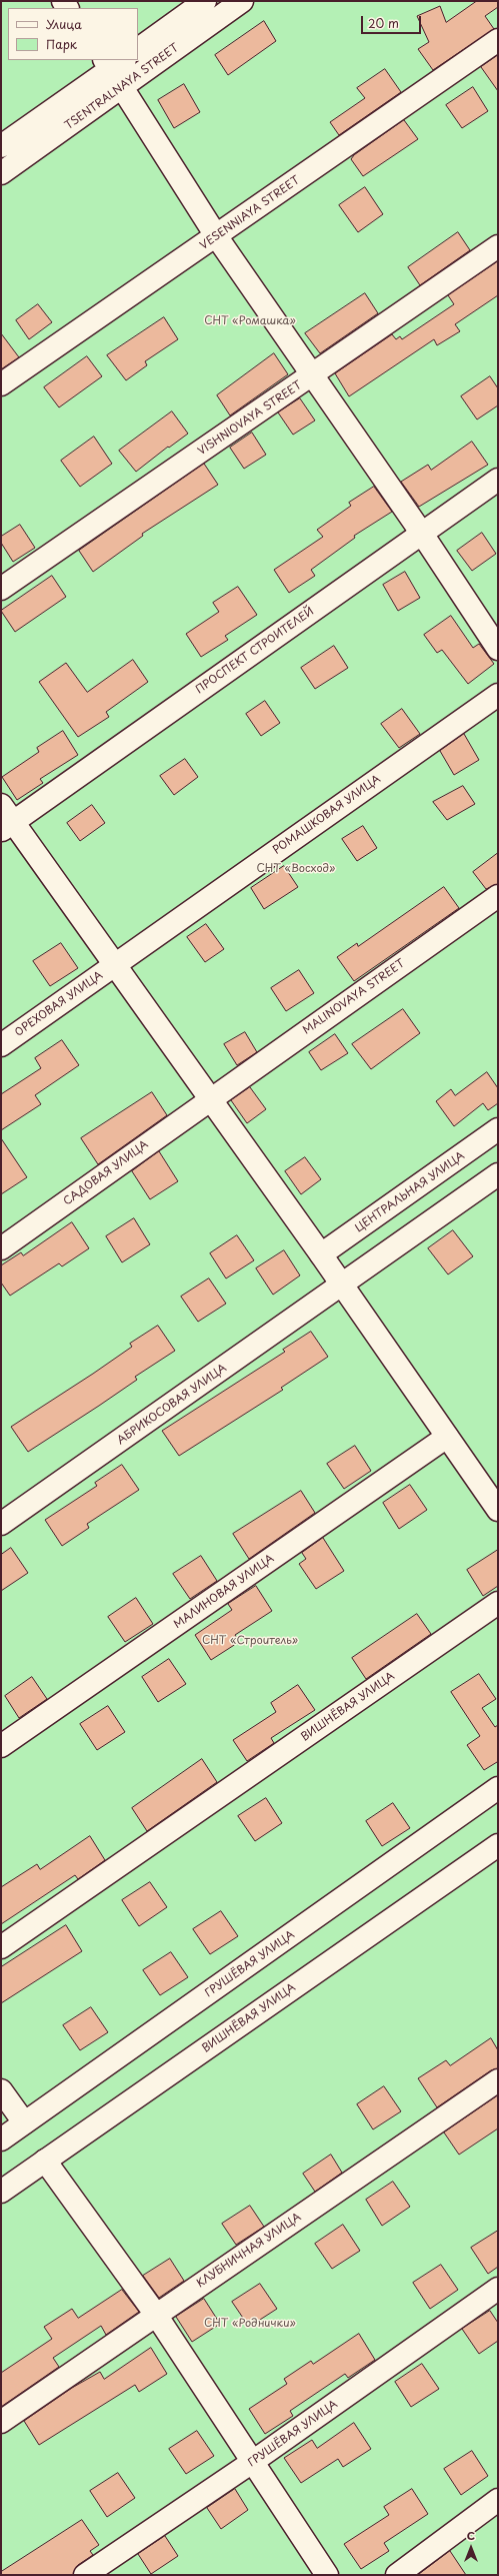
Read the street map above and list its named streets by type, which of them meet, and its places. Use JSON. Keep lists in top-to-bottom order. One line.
{"streets":{"street":["TSENTRALNAYA STREET","VESENNIAYA STREET","VISHNIOVAYA STREET","ПРОСПЕКТ СТРОИТЕЛЕЙ","РОМАШКОВАЯ УЛИЦА","MALINOVAYA STREET","ОРЕХОВАЯ УЛИЦА","САДОВАЯ УЛИЦА","ЦЕНТРАЛЬНАЯ УЛИЦА","АБРИКОСОВАЯ УЛИЦА","МАЛИНОВАЯ УЛИЦА","ВИШНЁВАЯ УЛИЦА","ГРУШЁВАЯ УЛИЦА","КЛУБНИЧНАЯ УЛИЦА"]},"crossings":[["РОМАШКОВАЯ УЛИЦА","ОРЕХОВАЯ УЛИЦА"],["MALINOVAYA STREET","САДОВАЯ УЛИЦА"]],"parks":["СНТ «Ромашка»","СНТ «Восход»","СНТ «Строитель»","СНТ «Роднички»"],"legend":["Улица","Парк"],"scale_bar":"20 m","north":"top"}
